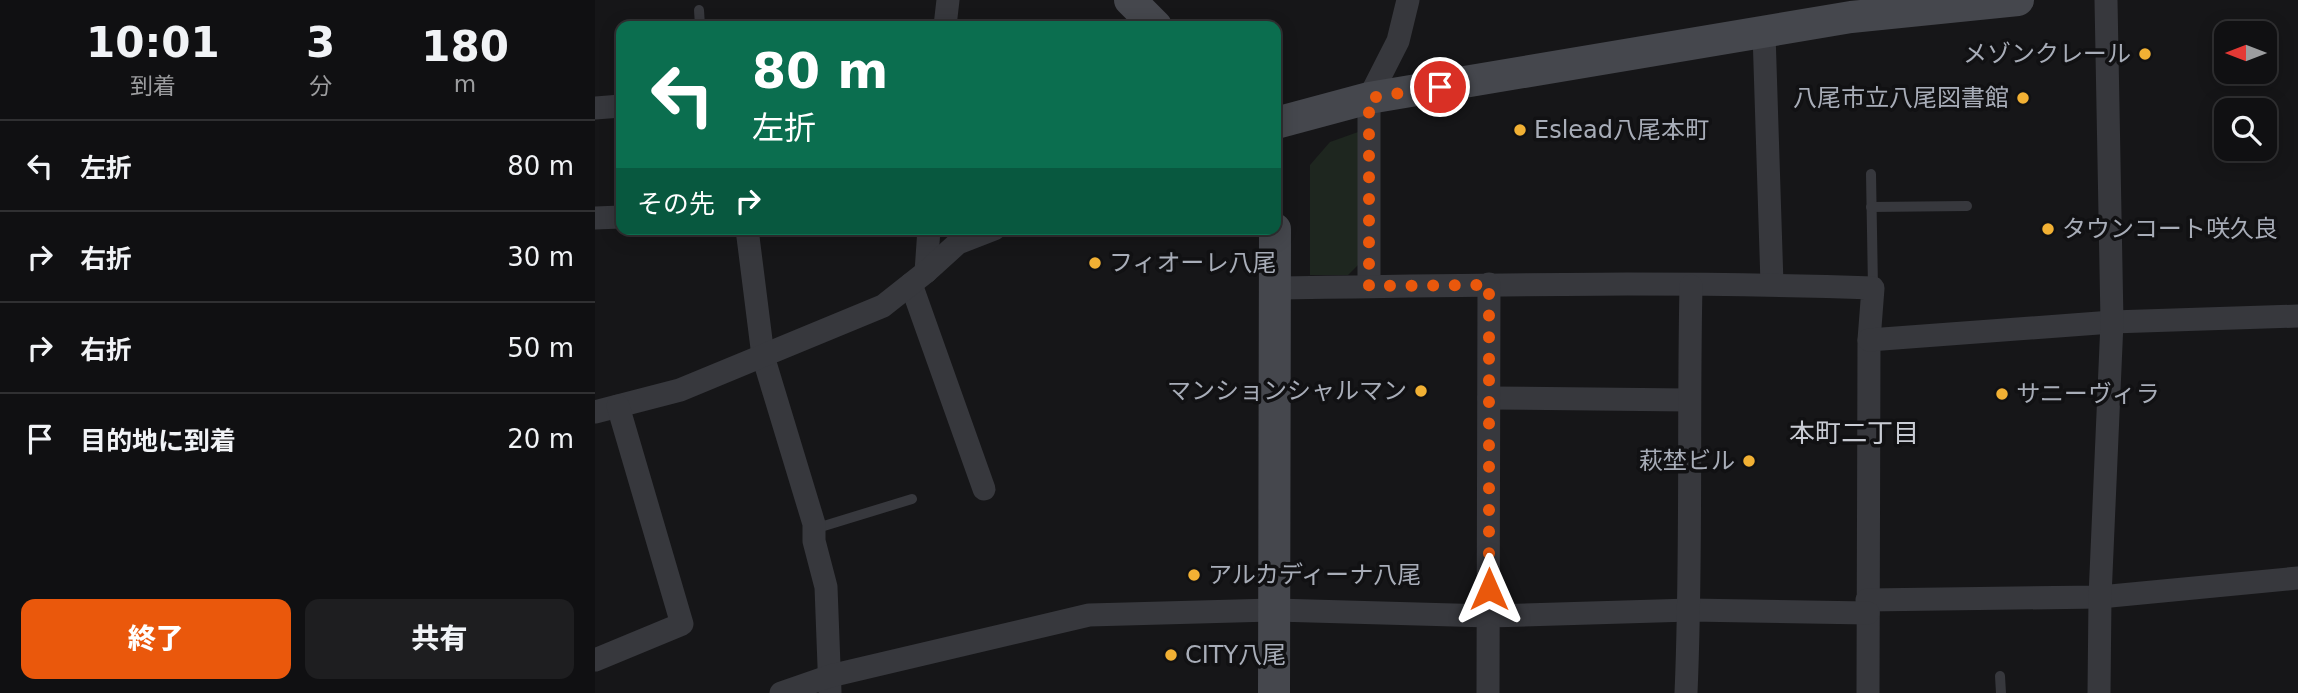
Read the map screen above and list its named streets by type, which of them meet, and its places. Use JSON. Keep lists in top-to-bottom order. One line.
{"districts":["本町二丁目"],"places":["メゾンクレール","八尾市立八尾図書館","Eslead八尾本町","タウンコート咲久良","フィオーレ八尾","マンションシャルマン","サニーヴィラ","萩埜ビル","アルカディーナ八尾","CITY八尾"],"north":"left","page":{"eta":["10:01","到着","3","分","180","m"],"turn":["80 m","左折"],"list":[{"name":"左折","value":"80 m"},{"name":"右折","value":"30 m"},{"name":"右折","value":"50 m"},{"name":"目的地に到着","value":"20 m"}],"then":"その先","buttons":["終了","共有"]}}
